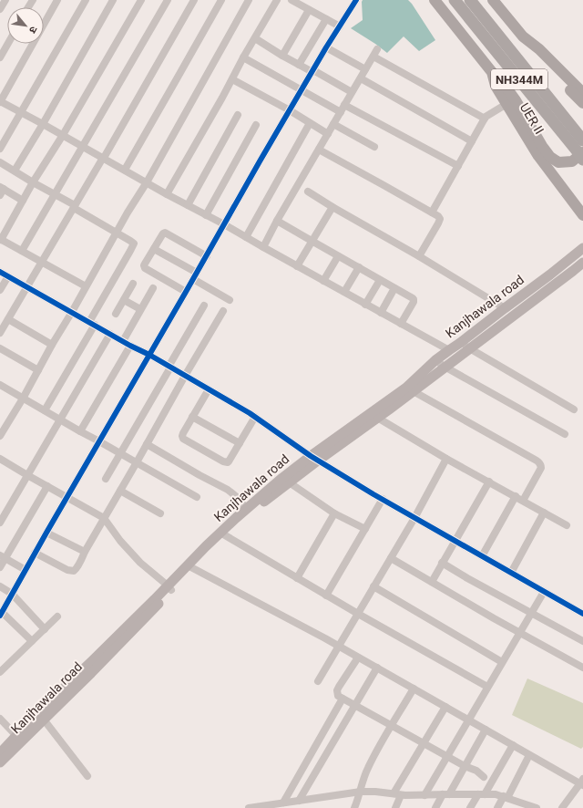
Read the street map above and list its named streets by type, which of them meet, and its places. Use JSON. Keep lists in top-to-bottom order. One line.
{"streets":{"highway":["NH344M"],"main road":["UER II","Kanjhawala road"]},"north":"bottom right"}
